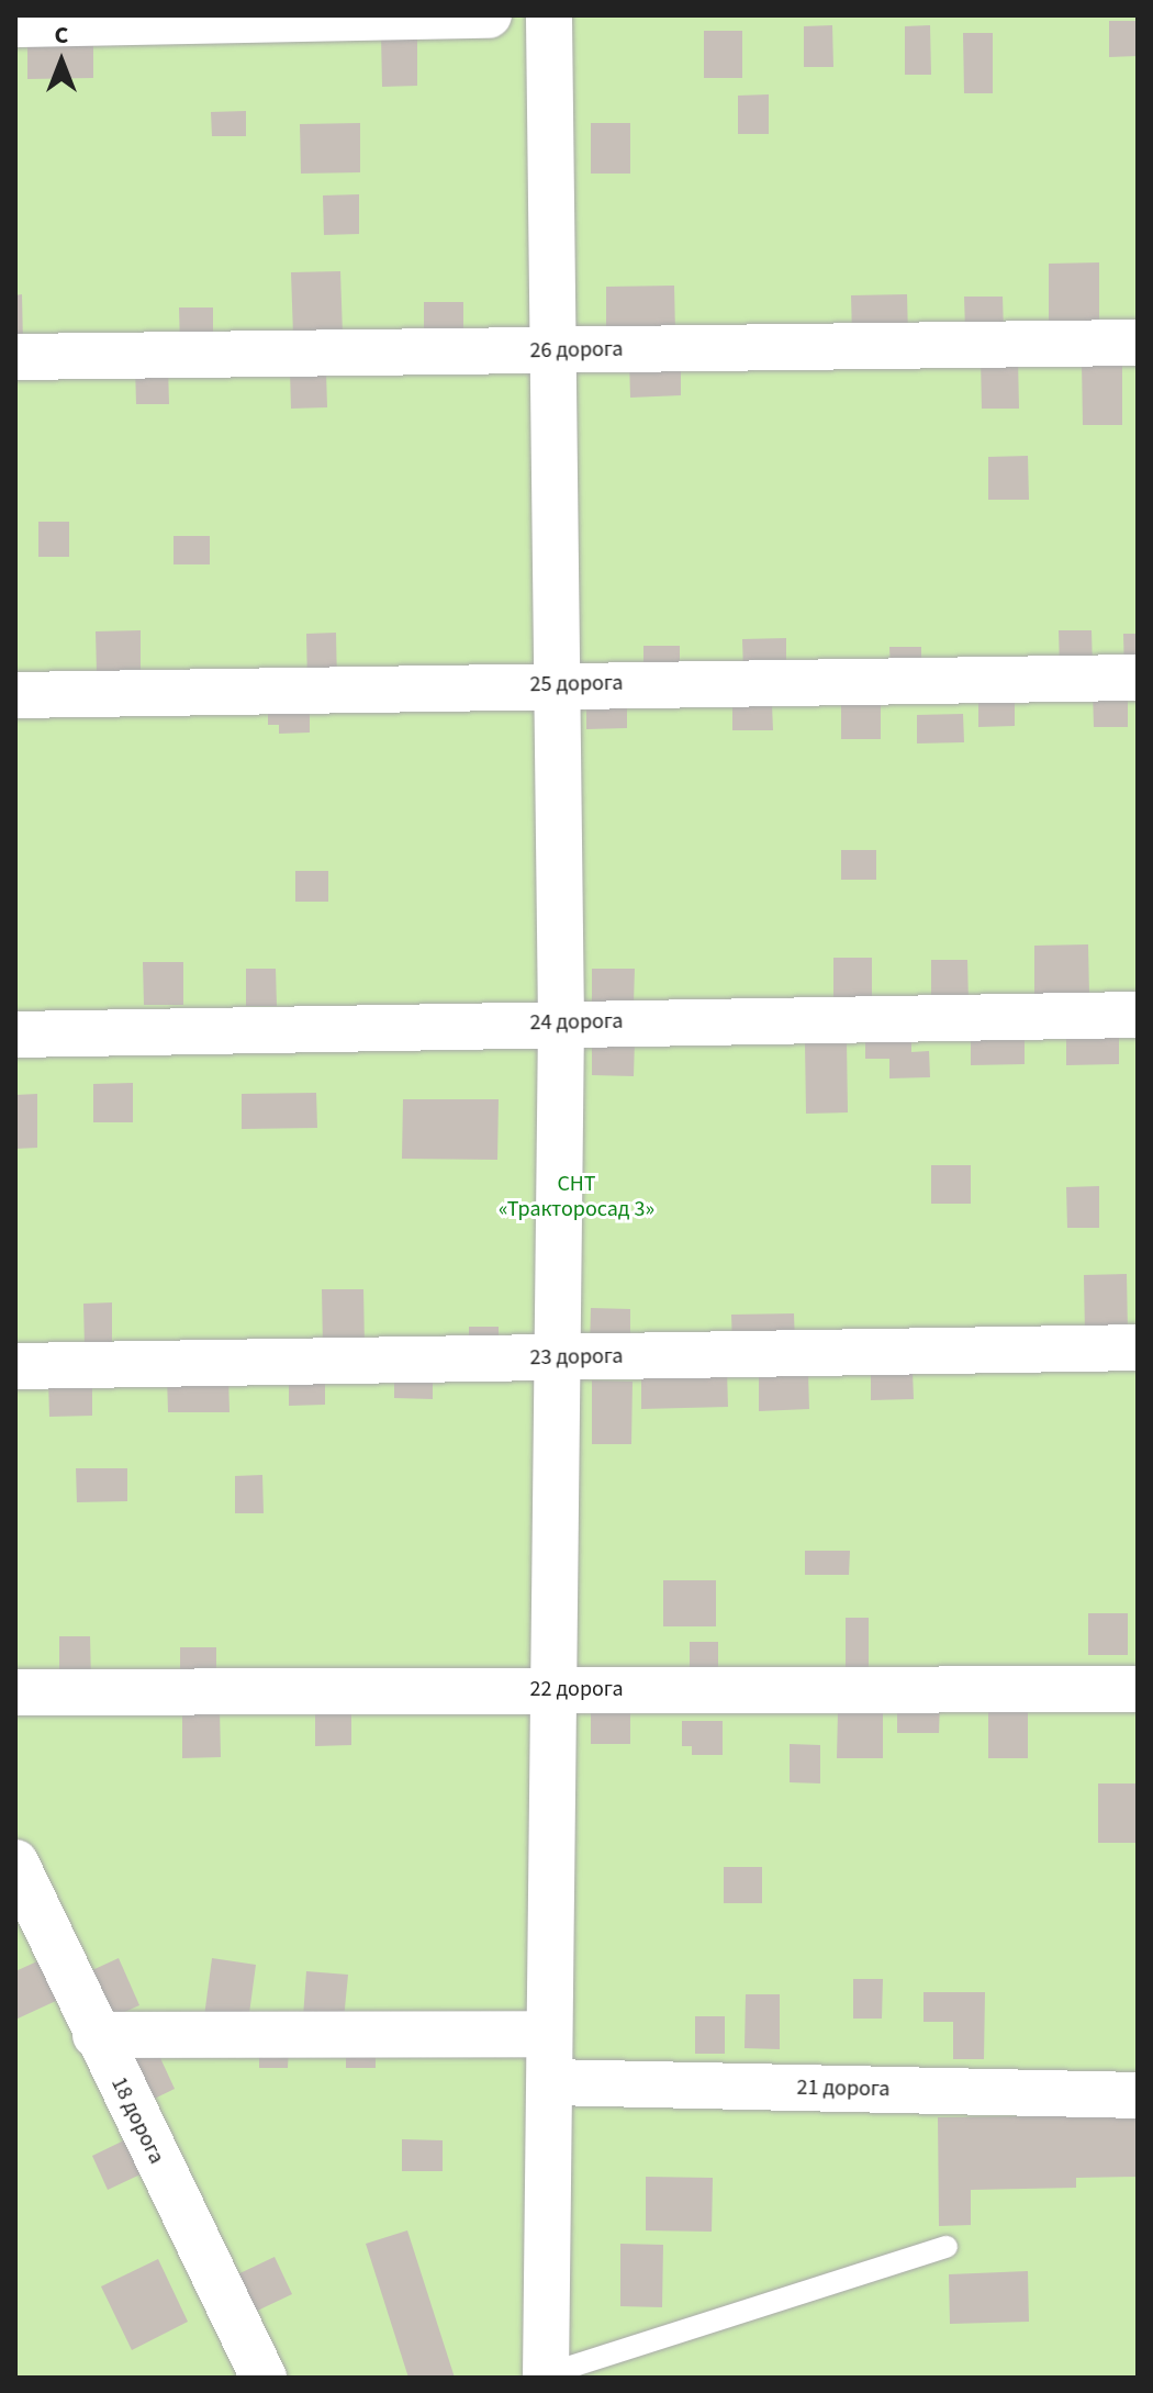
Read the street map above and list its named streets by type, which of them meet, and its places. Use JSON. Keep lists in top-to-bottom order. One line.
{"streets":{"street":["26 дорога","25 дорога","24 дорога","23 дорога","22 дорога","21 дорога","18 дорога"]},"parks":["СНТ «Тракторосад 3»"],"north":"top"}
